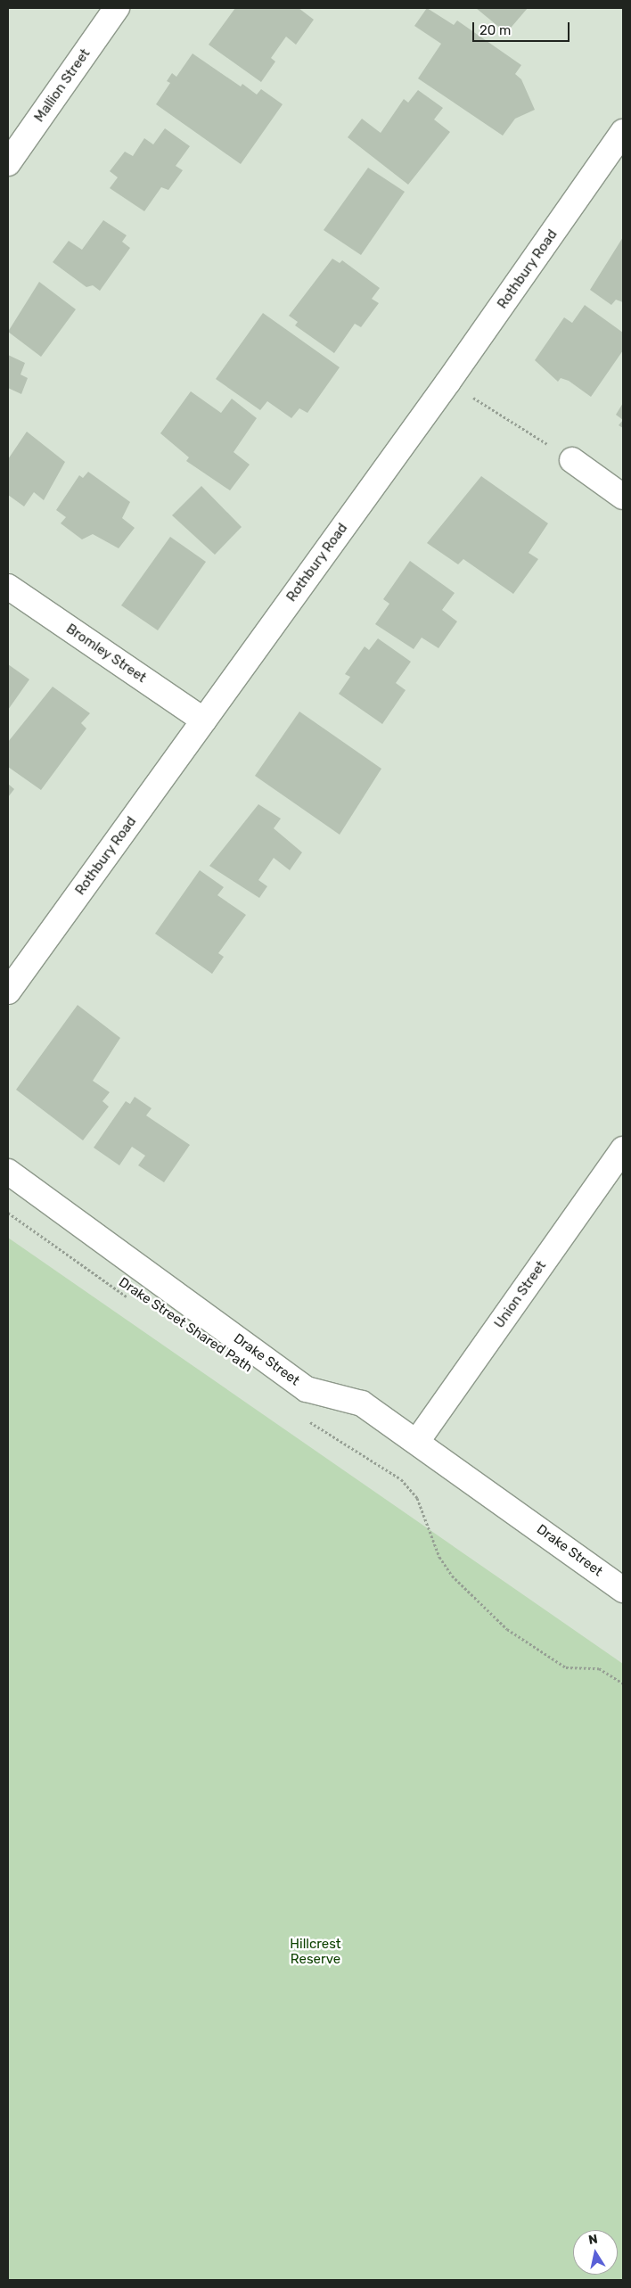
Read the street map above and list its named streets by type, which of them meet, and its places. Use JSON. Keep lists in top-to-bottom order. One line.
{"streets":{"street":["Mallion Street","Rothbury Road","Bromley Street","Union Street","Drake Street"],"path":["Drake Street Shared Path"]},"crossings":[["Rothbury Road","Bromley Street"],["Union Street","Drake Street"]],"parks":["Hillcrest Reserve"],"scale_bar":"20 m","north":"top"}
